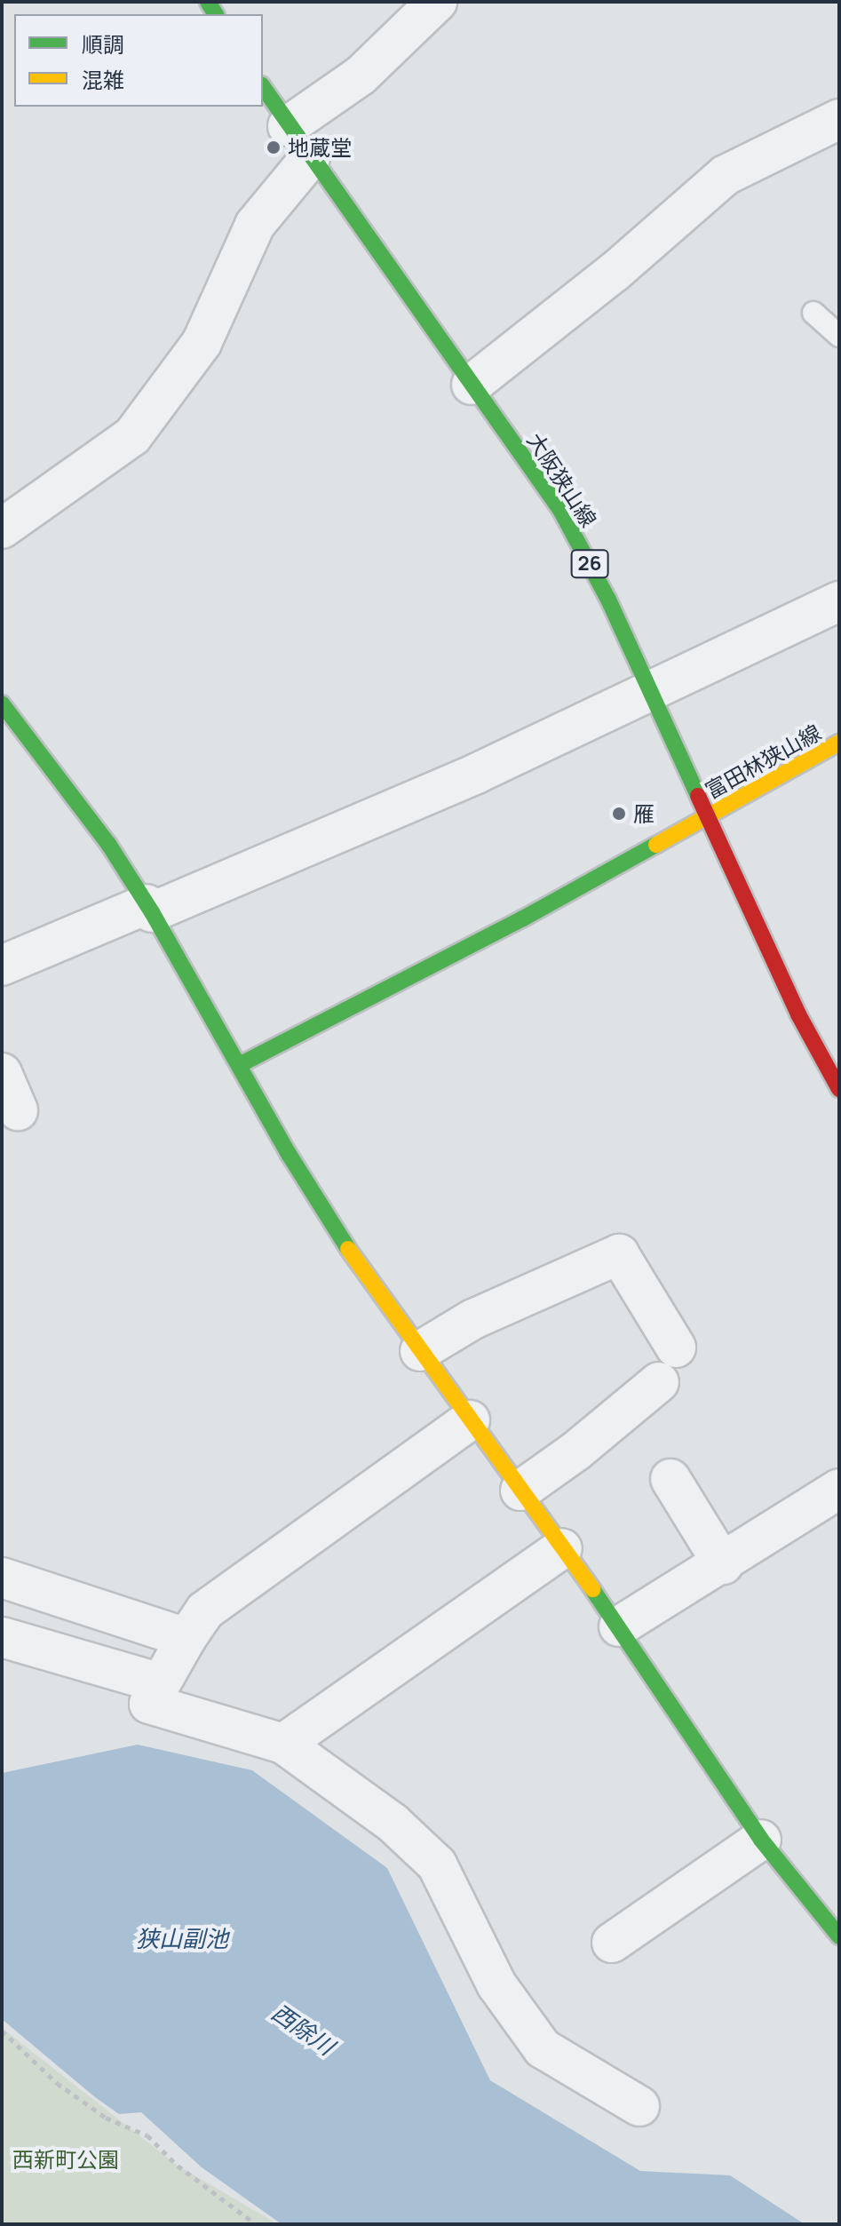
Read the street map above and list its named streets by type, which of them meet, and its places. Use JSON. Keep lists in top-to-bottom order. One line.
{"streets":{"street":["大阪狭山線","26","富田林狭山線"]},"crossings":[["大阪狭山線","富田林狭山線"]],"water":["狭山副池","西除川"],"parks":["西新町公園"],"places":["地蔵堂","雁"],"legend":["順調","混雑"]}
